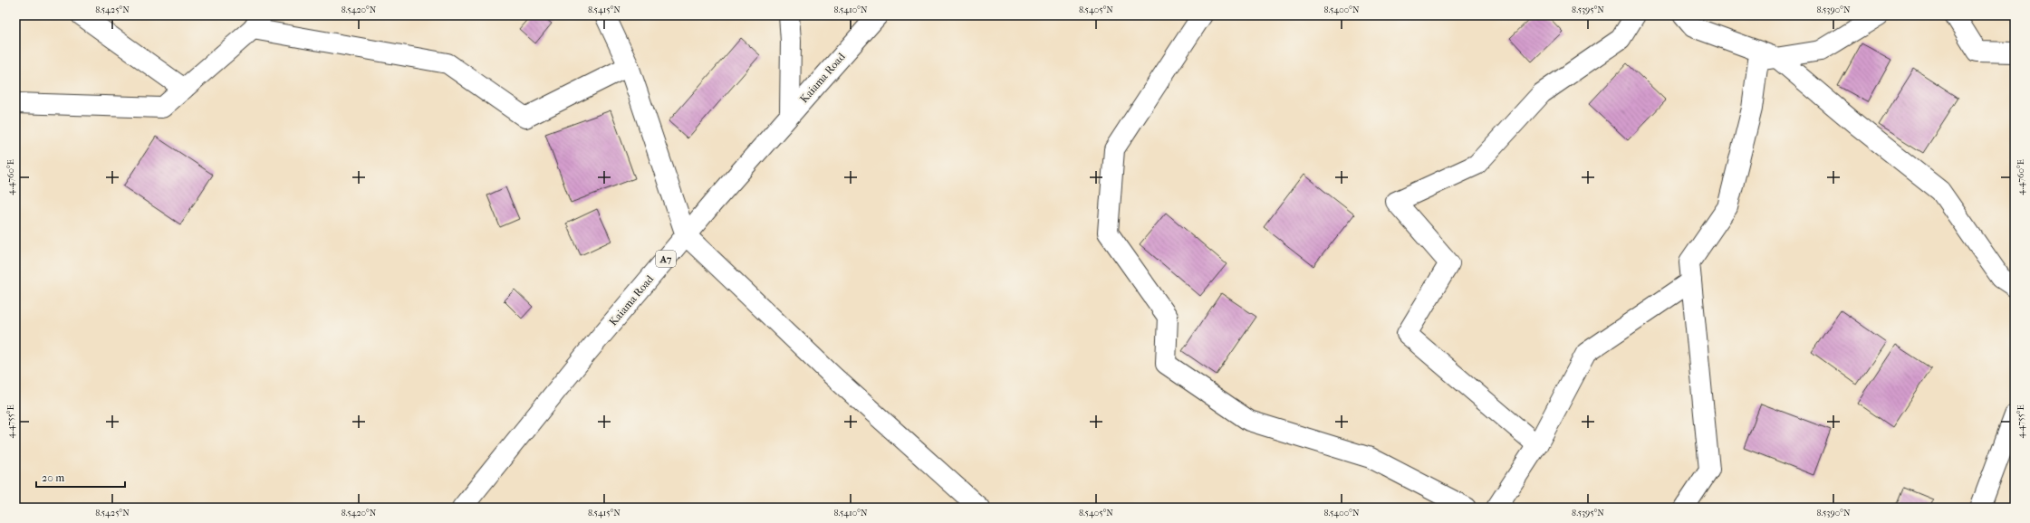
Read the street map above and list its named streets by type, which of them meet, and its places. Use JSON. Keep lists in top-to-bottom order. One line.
{"streets":{"main road":["Kaiama Road","A7"]},"scale_bar":"20 m","coordinates":["8.5425°N","8.5420°N","8.5415°N","8.5410°N","8.5405°N","8.5400°N","8.5395°N","8.5390°N","4.4760°E","4.4755°E"]}
